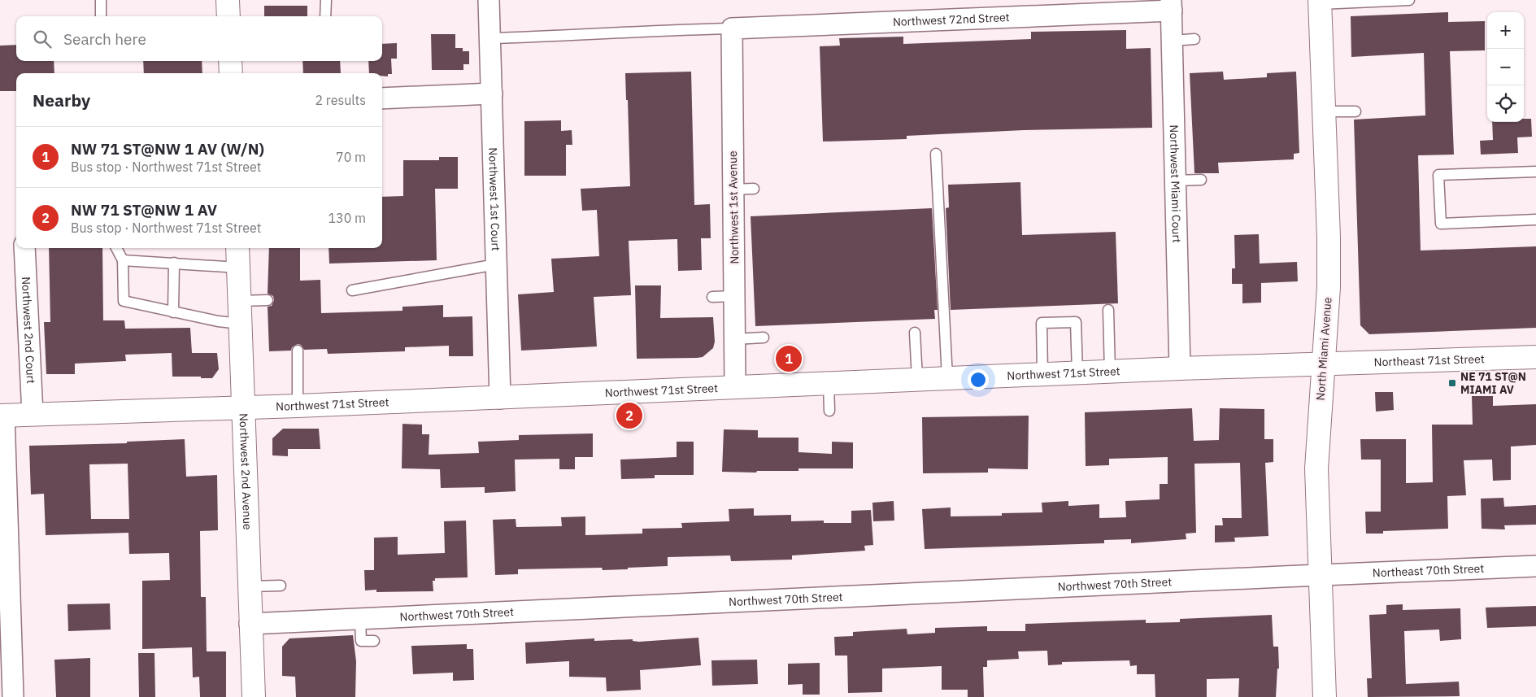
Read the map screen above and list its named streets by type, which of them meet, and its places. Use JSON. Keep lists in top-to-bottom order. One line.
{"streets":{"street":["Northwest 72nd Street","Northwest Miami Court","Northwest 1st Court","Northwest 1st Avenue","Northwest 2nd Court","North Miami Avenue","Northeast 71st Street","Northwest 71st Street","Northwest 2nd Avenue","Northeast 70th Street","Northwest 70th Street"]},"crossings":[["Northwest 72nd Street","Northwest Miami Court"],["Northwest 72nd Street","Northwest 1st Avenue"],["Northwest Miami Court","Northwest 71st Street"],["Northwest 1st Court","Northwest 71st Street"],["Northwest 1st Avenue","Northwest 71st Street"],["Northwest 2nd Court","Northwest 71st Street"],["North Miami Avenue","Northeast 71st Street"],["North Miami Avenue","Northwest 71st Street"],["North Miami Avenue","Northeast 70th Street"],["North Miami Avenue","Northwest 70th Street"],["Northeast 71st Street","Northwest 71st Street"],["Northwest 71st Street","Northwest 2nd Avenue"],["Northwest 2nd Avenue","Northwest 70th Street"],["Northeast 70th Street","Northwest 70th Street"]],"places":{"transit":["NE 71 ST@N MIAMI AV"]},"page":{"map_buttons":["+","−"],"search":"Search here","heading":["Nearby","2 results"],"list":[{"mark":"1","name":"NW 71 ST@NW 1 AV (W/N)","note":"Bus stop · Northwest 71st Street","value":"70 m"},{"mark":"2","name":"NW 71 ST@NW 1 AV","note":"Bus stop · Northwest 71st Street","value":"130 m"}],"pins":["1","2"]}}
